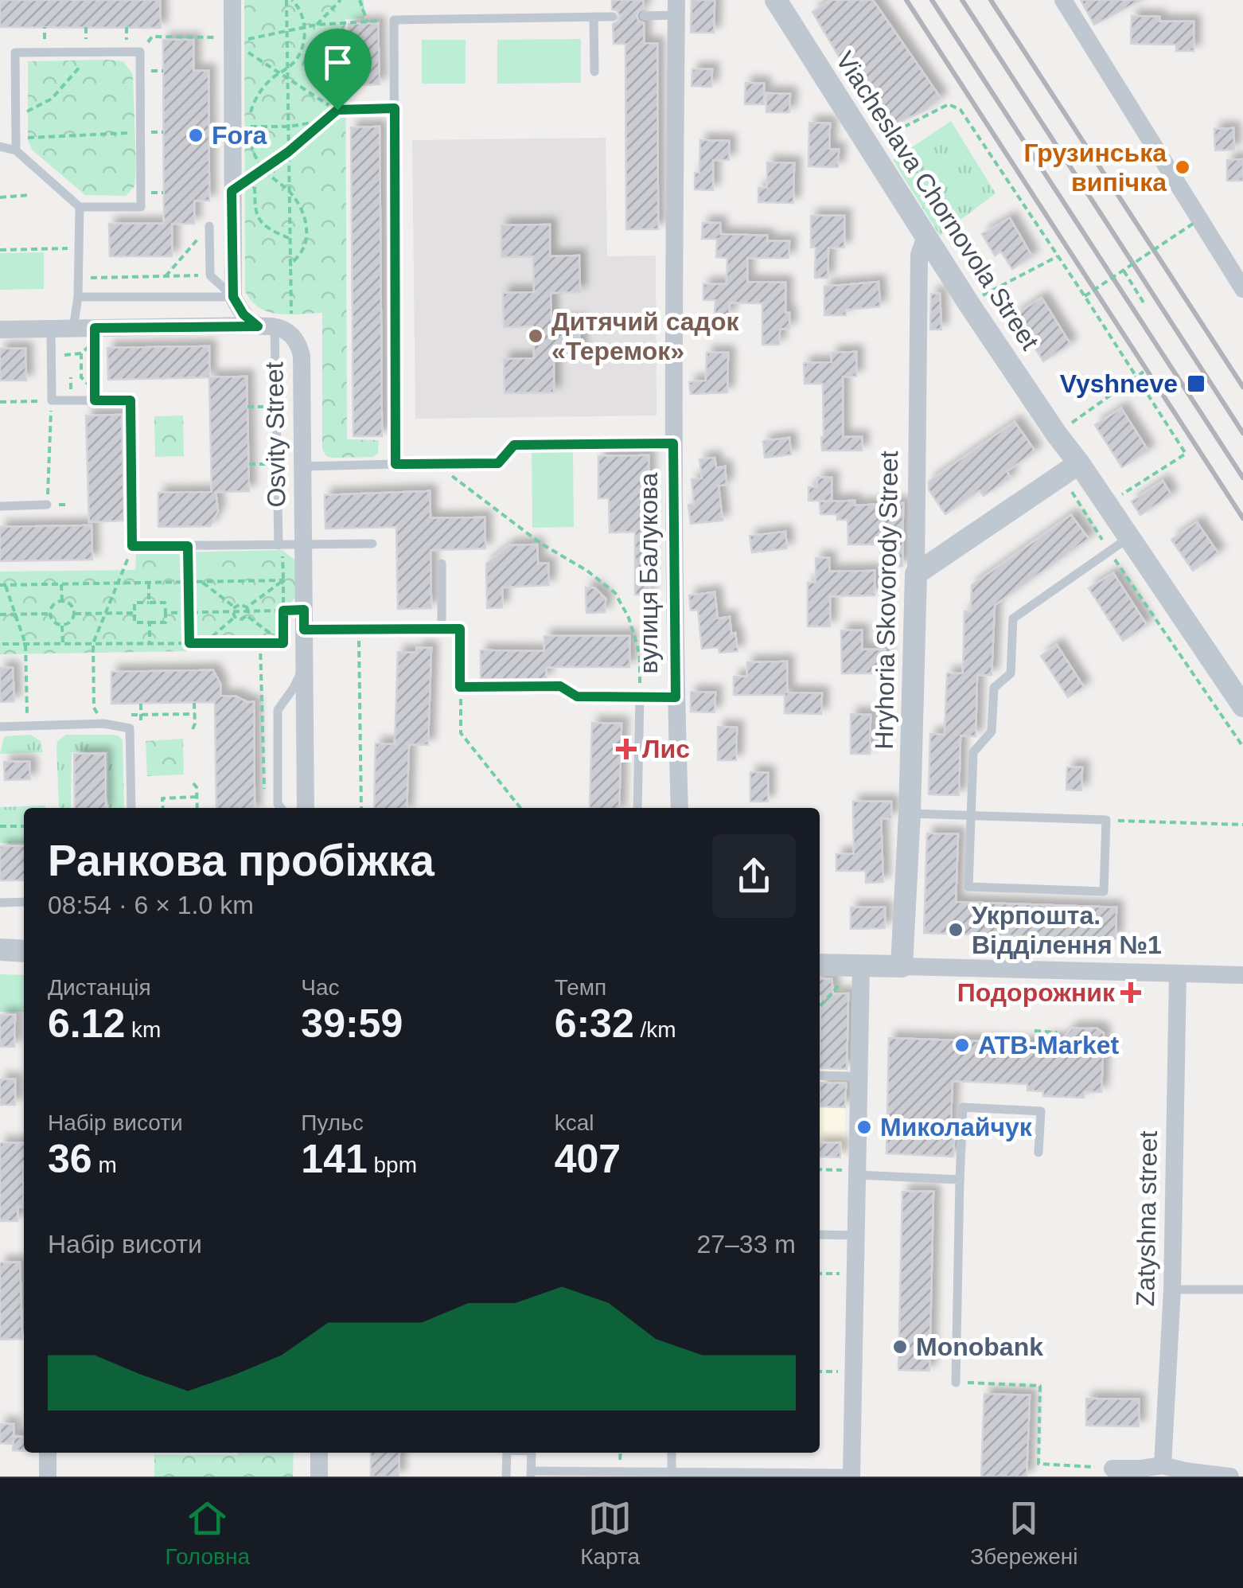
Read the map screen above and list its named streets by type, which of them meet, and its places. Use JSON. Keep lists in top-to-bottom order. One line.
{"streets":{"street":["Viacheslava Chornovola Street","Osvity Street","вулиця Балукова","Hryhoria Skovorody Street","Zatyshna street"]},"crossings":[["Viacheslava Chornovola Street","Hryhoria Skovorody Street"]],"places":{"other":["Fora","Грузинська випічка","Дитячий садок «Теремок»","Укрпошта. Відділення №1","ATB-Market","Миколайчук","Monobank"],"transit":["Vyshneve"],"health":["Лис","Подорожник"]},"page":{"heading":["Ранкова пробіжка","08:54 · 6 × 1.0 km"],"stats":[["Дистанція","6.12 km"],["Час","39:59"],["Темп","6:32 /km"],["Набір висоти","36 m"],["Пульс","141 bpm"],["kcal","407"]],"chart":["Набір висоти","27–33 m"],"tabs":["Головна","Карта","Збережені"]}}
